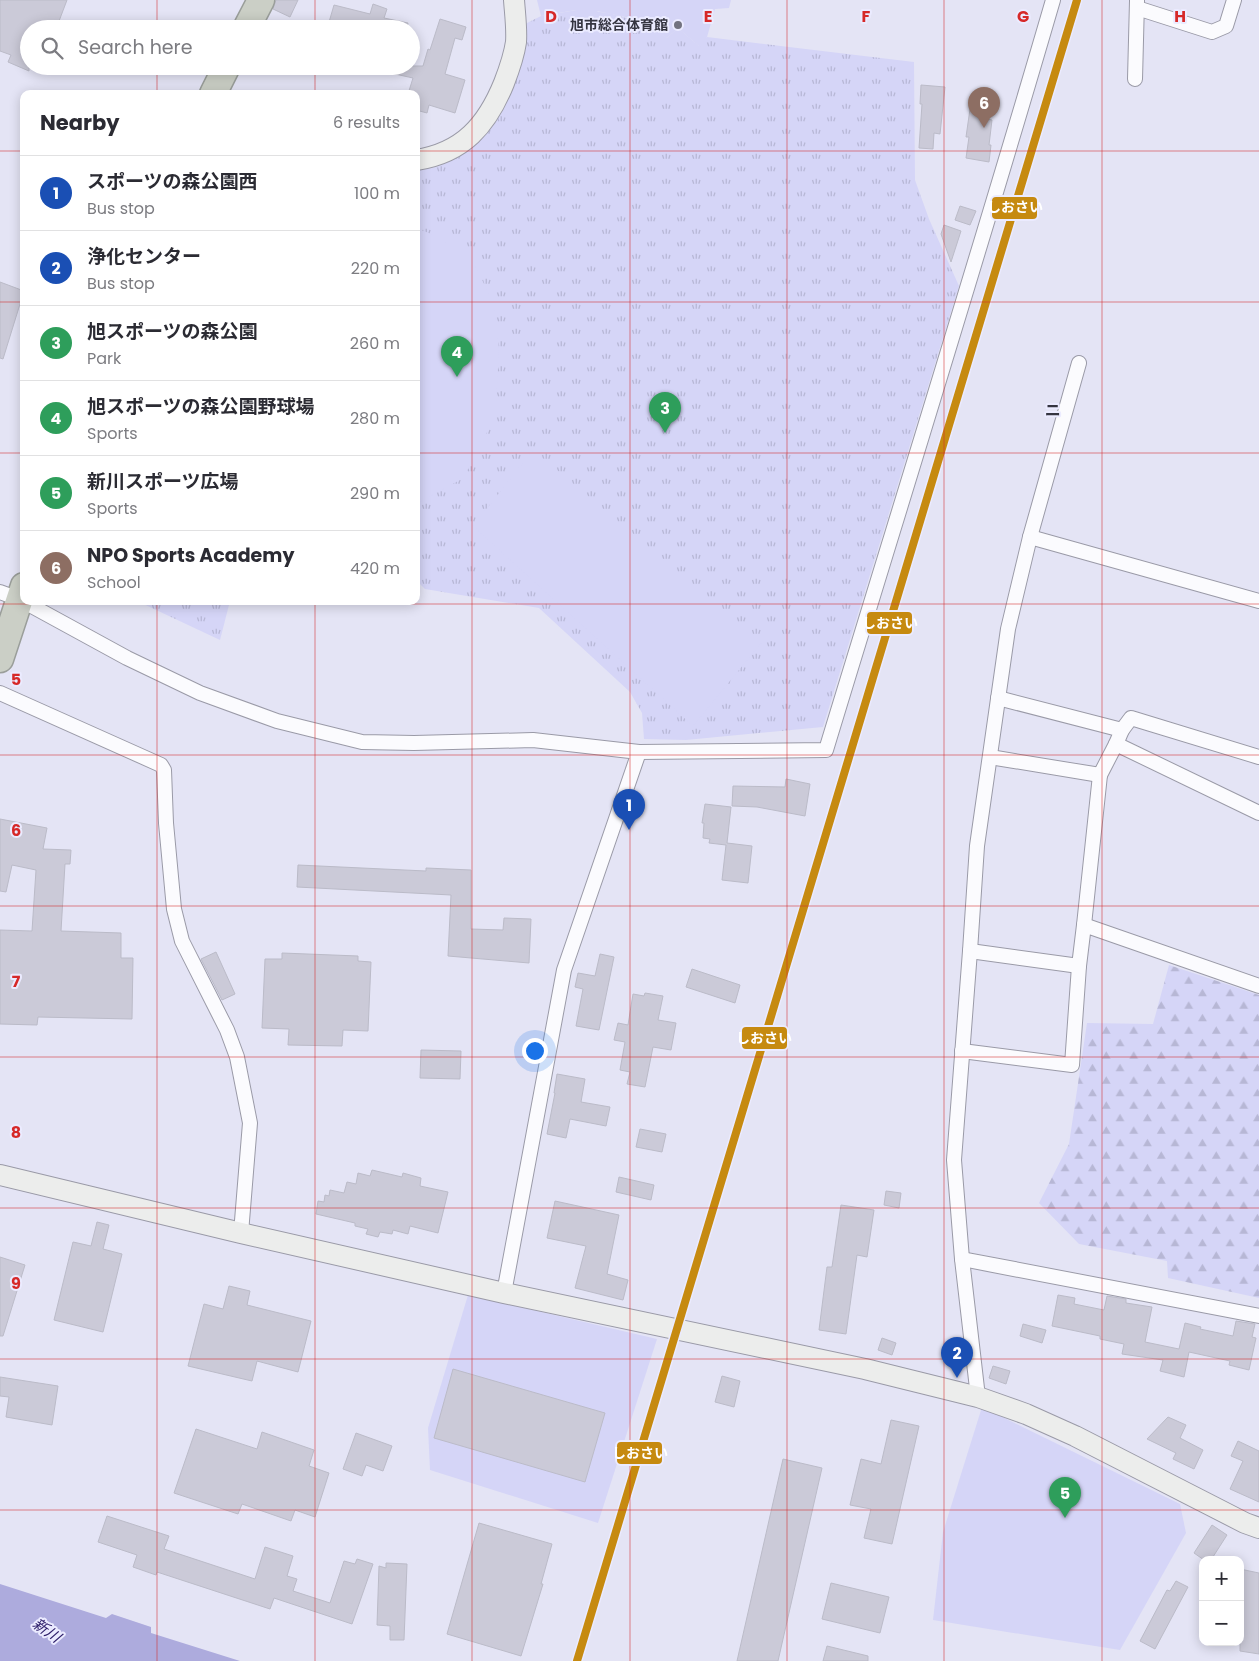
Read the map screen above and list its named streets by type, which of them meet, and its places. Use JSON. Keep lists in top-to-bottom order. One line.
{"districts":["ニ"],"water":["新川"],"places":["旭市総合体育館"],"lines":["transit line しおさい"],"page":{"search":"Search here","pins":["6","4","3","1","2","5"],"heading":["Nearby","6 results"],"list":[{"mark":"1","name":"スポーツの森公園西","note":"Bus stop","value":"100 m"},{"mark":"2","name":"浄化センター","note":"Bus stop","value":"220 m"},{"mark":"3","name":"旭スポーツの森公園","note":"Park","value":"260 m"},{"mark":"4","name":"旭スポーツの森公園野球場","note":"Sports","value":"280 m"},{"mark":"5","name":"新川スポーツ広場","note":"Sports","value":"290 m"},{"mark":"6","name":"NPO Sports Academy","note":"School","value":"420 m"}],"map_buttons":["+","−"]},"grid":{"columns":["D","E","F","G","H"],"rows":["5","6","7","8","9"]}}
